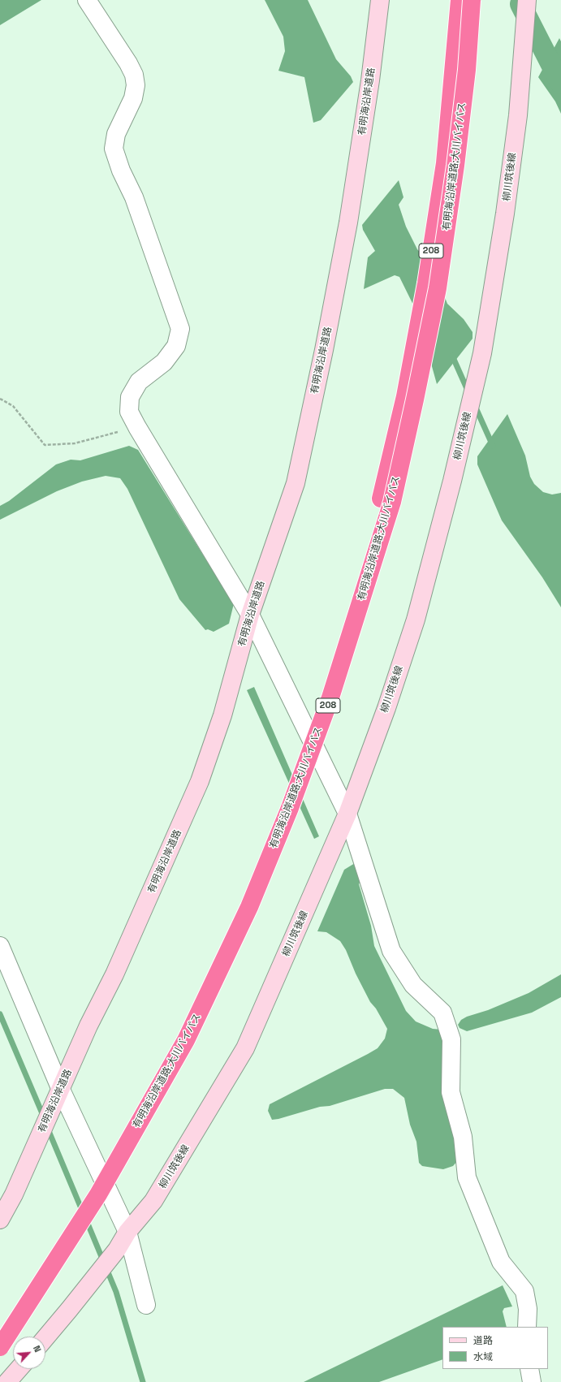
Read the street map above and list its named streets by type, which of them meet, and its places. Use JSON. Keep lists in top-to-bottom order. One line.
{"streets":{"highway":["有明海沿岸道路;大川バイパス","208"],"main road":["有明海沿岸道路","柳川筑後線"]},"legend":["道路","水域"],"north":"top right"}
